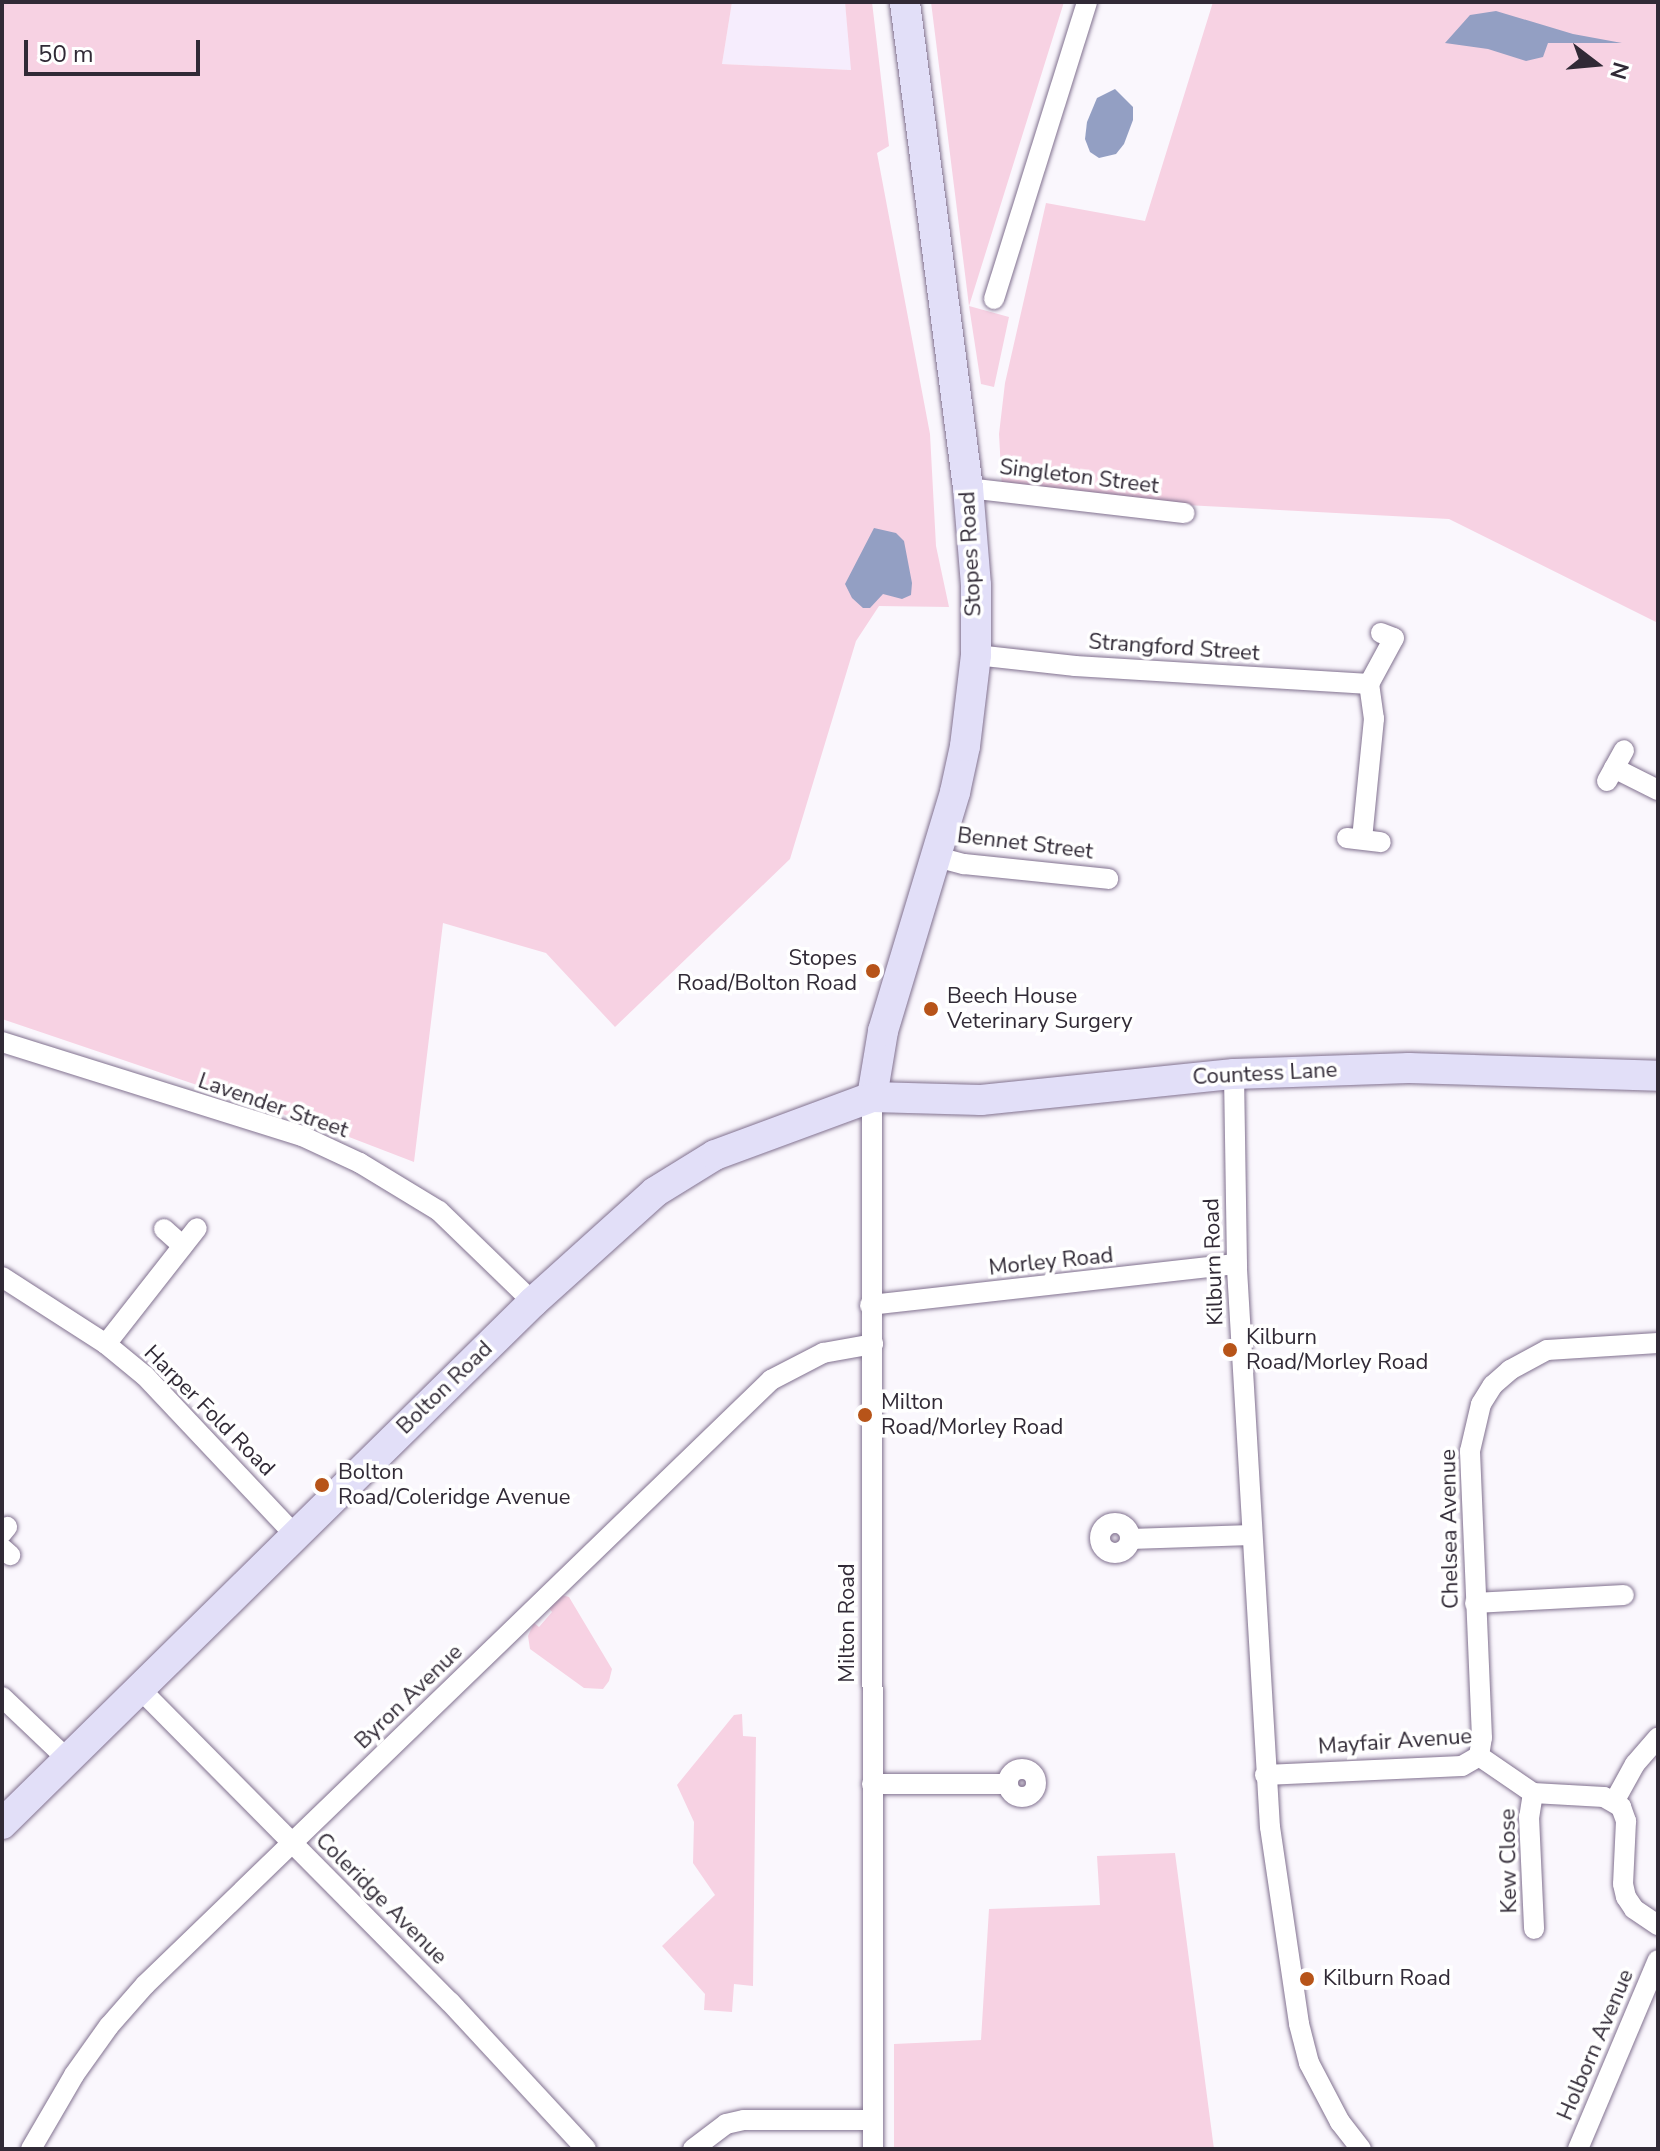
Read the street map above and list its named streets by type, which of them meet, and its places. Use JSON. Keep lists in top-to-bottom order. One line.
{"streets":{"main road":["Stopes Road","Countess Lane","Bolton Road"],"street":["Singleton Street","Strangford Street","Bennet Street","Lavender Street","Morley Road","Kilburn Road","Harper Fold Road","Chelsea Avenue","Milton Road","Byron Avenue","Mayfair Avenue","Kew Close","Coleridge Avenue","Holborn Avenue"]},"crossings":[["Singleton Street","Stopes Road"],["Stopes Road","Strangford Street"],["Stopes Road","Bennet Street"],["Stopes Road","Countess Lane"],["Stopes Road","Bolton Road"],["Stopes Road","Milton Road"],["Countess Lane","Kilburn Road"],["Countess Lane","Bolton Road"],["Countess Lane","Milton Road"],["Lavender Street","Bolton Road"],["Morley Road","Kilburn Road"],["Morley Road","Milton Road"],["Kilburn Road","Mayfair Avenue"],["Bolton Road","Harper Fold Road"],["Bolton Road","Milton Road"],["Bolton Road","Coleridge Avenue"],["Chelsea Avenue","Mayfair Avenue"],["Milton Road","Byron Avenue"],["Byron Avenue","Coleridge Avenue"],["Mayfair Avenue","Kew Close"]],"places":["Stopes Road/Bolton Road","Beech House Veterinary Surgery","Kilburn Road/Morley Road","Milton Road/Morley Road","Bolton Road/Coleridge Avenue","Kilburn Road"],"scale_bar":"50 m","north":"right"}
